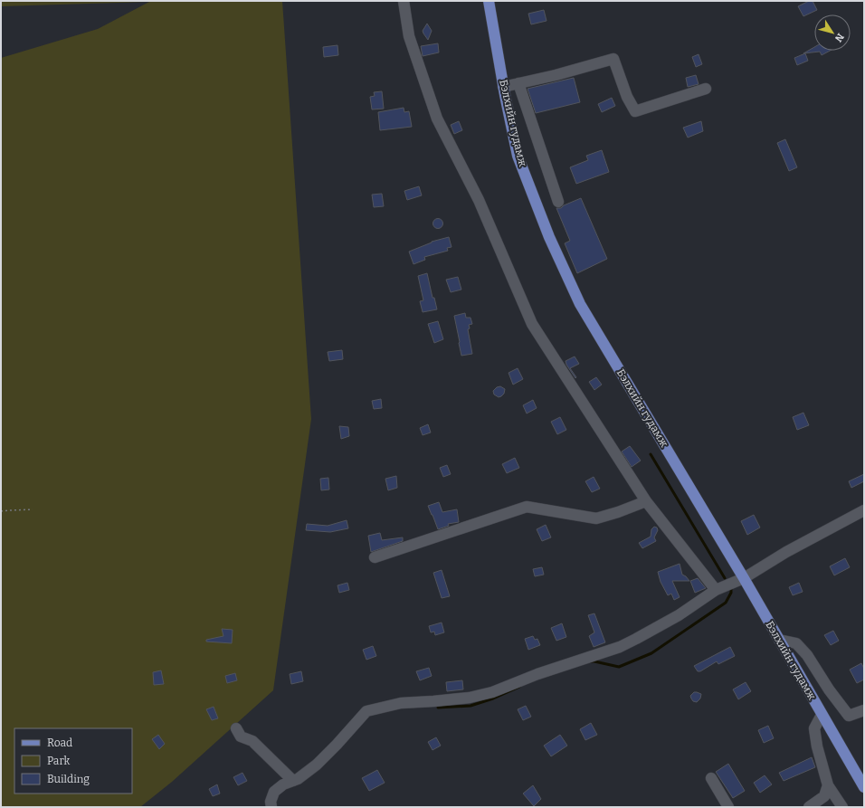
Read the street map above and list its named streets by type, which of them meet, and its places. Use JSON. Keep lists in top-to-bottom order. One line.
{"streets":{"main road":["Бэлхийн гудамж"]},"legend":["Road","Park","Building"],"north":"bottom right"}
